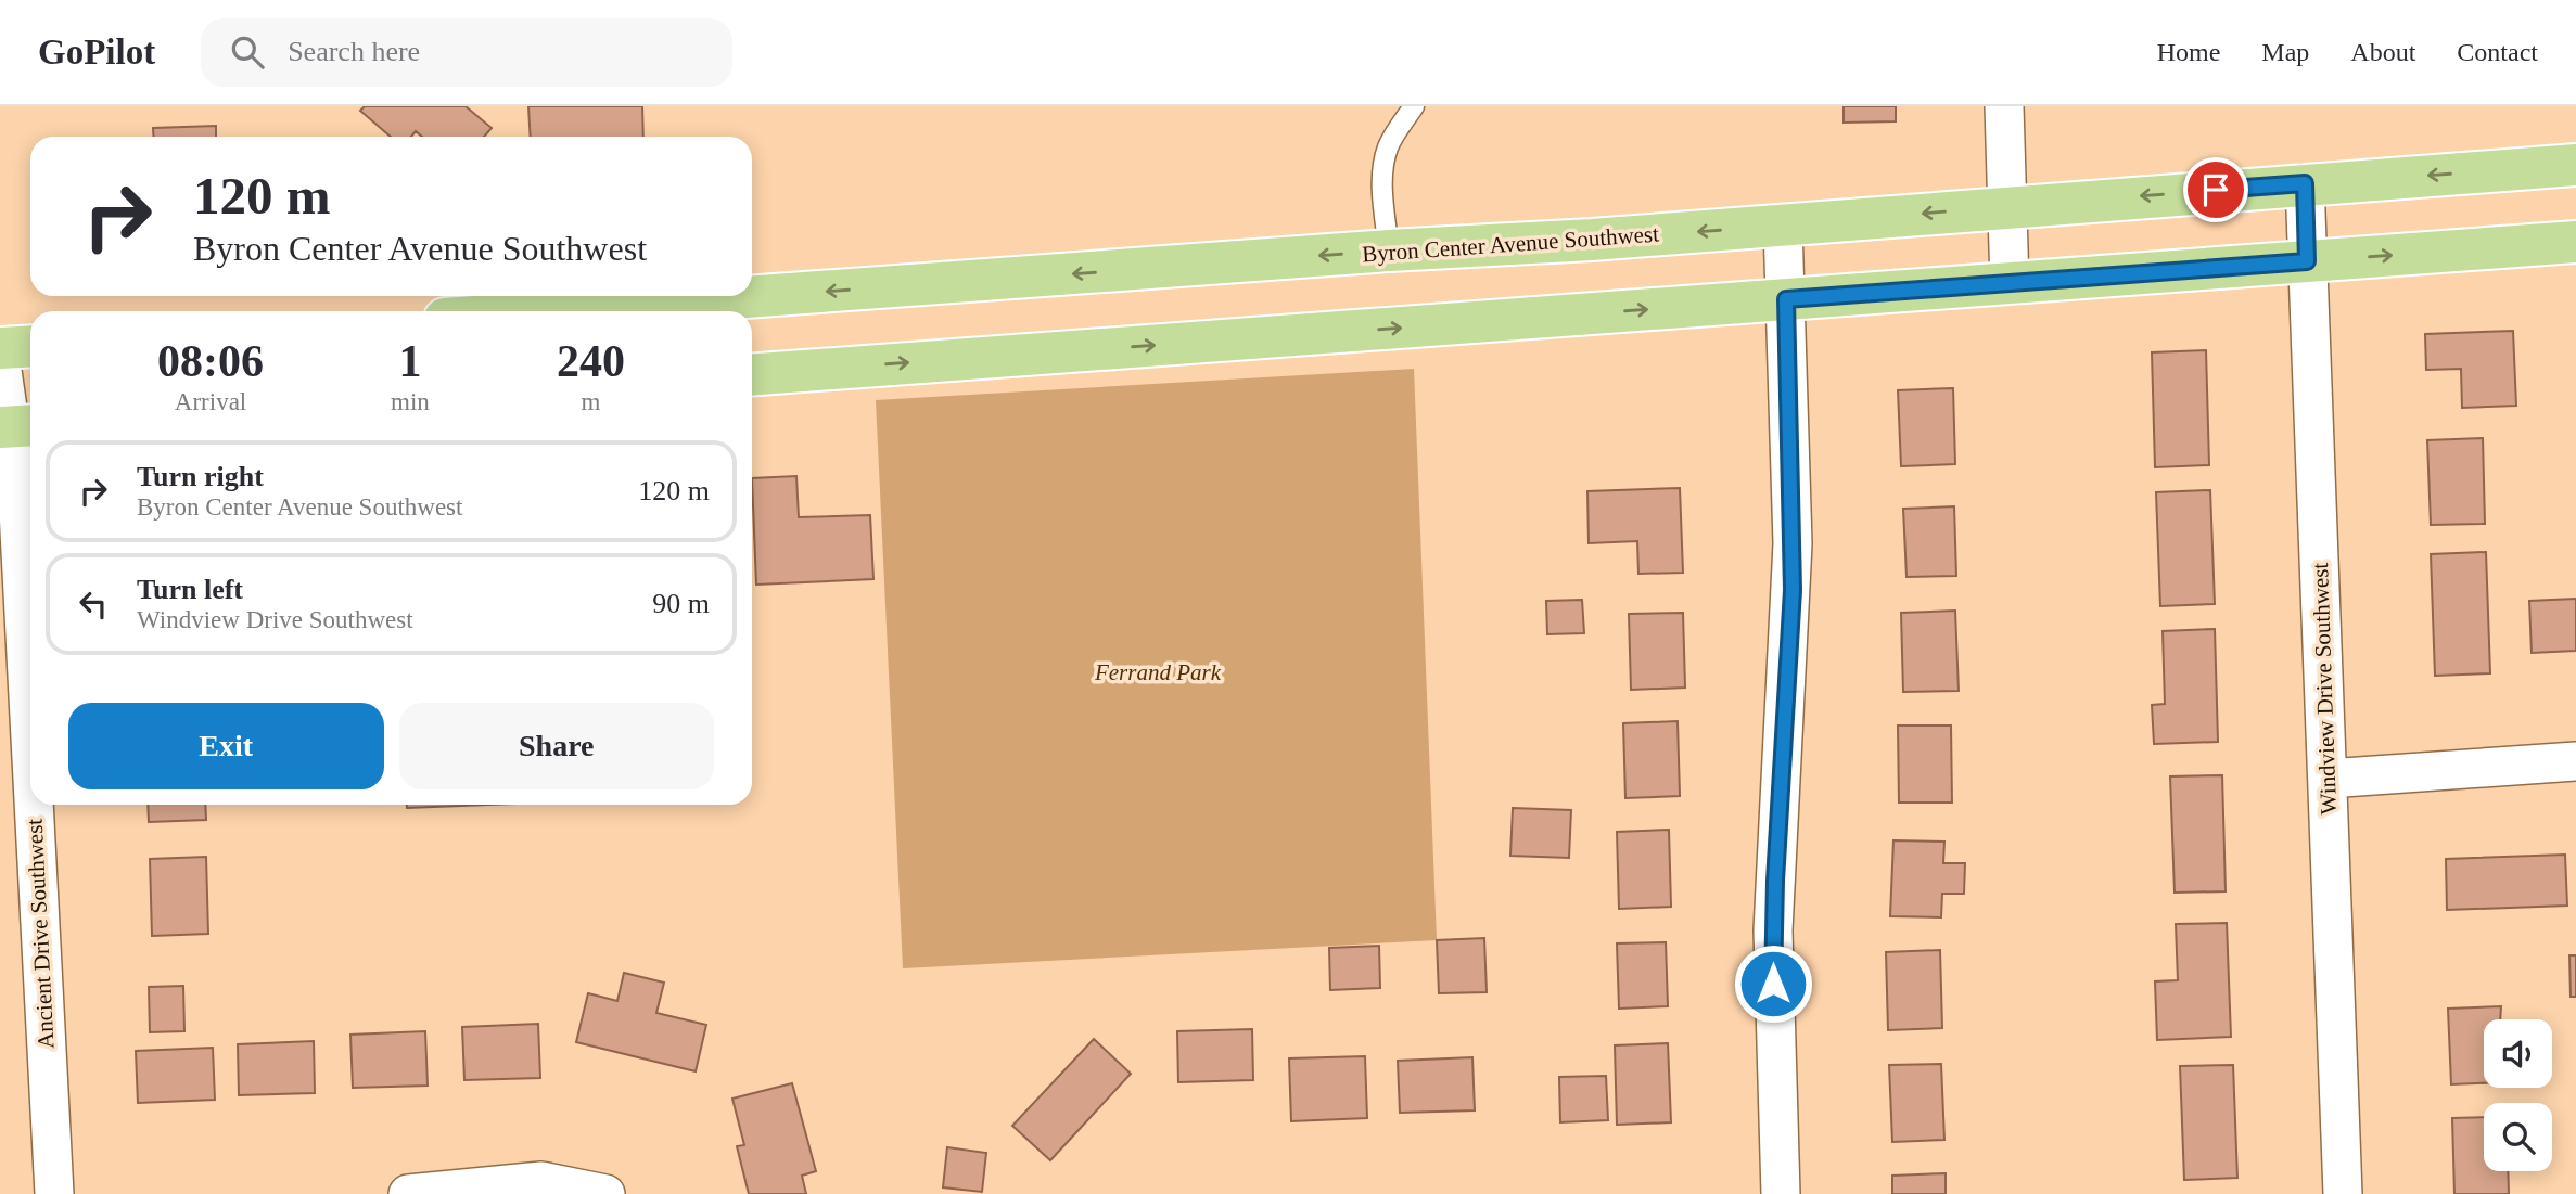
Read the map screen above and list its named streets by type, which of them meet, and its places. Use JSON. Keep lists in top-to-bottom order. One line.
{"streets":{"main road":["Byron Center Avenue Southwest"],"street":["Windview Drive Southwest","Ancient Drive Southwest"]},"crossings":[["Byron Center Avenue Southwest","Windview Drive Southwest"]],"parks":["Ferrand Park"],"page":{"header":"GoPilot","search":"Search here","nav":["Home","Map","About","Contact"],"turn":["120 m","Byron Center Avenue Southwest"],"eta":["08:06","Arrival","1","min","240","m"],"list":[{"name":"Turn right","note":"Byron Center Avenue Southwest","value":"120 m"},{"name":"Turn left","note":"Windview Drive Southwest","value":"90 m"}],"buttons":["Exit","Share"]}}
